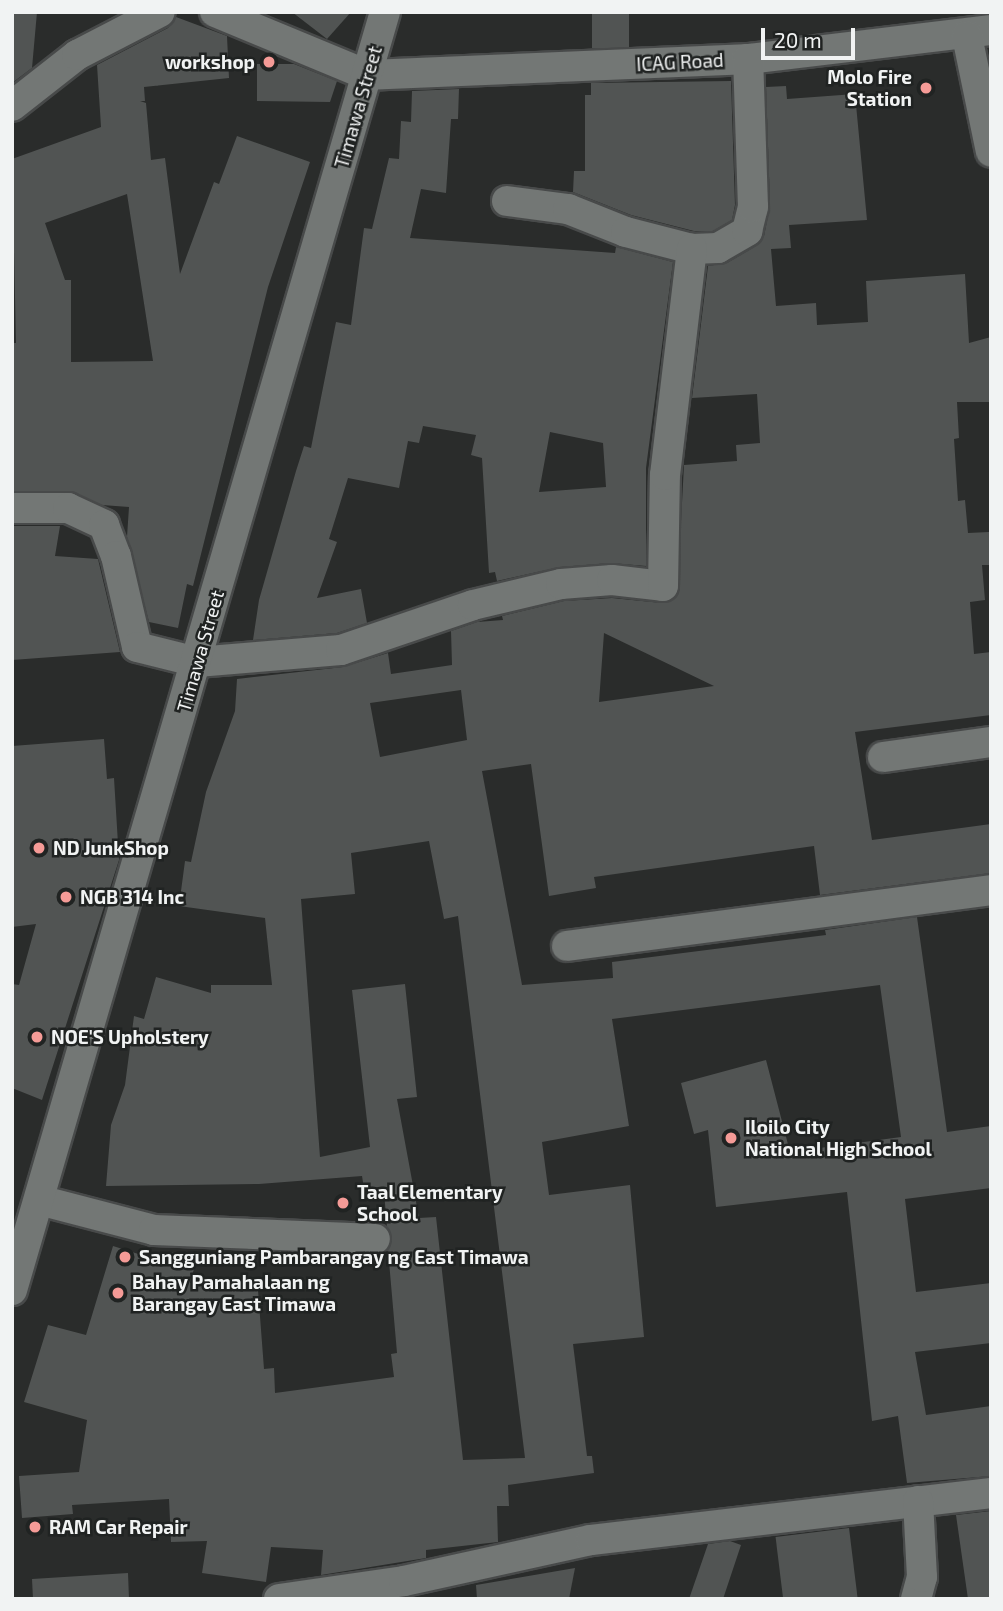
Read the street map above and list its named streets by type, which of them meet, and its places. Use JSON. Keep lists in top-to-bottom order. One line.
{"streets":{"street":["ICAG Road","Timawa Street"]},"crossings":[["ICAG Road","Timawa Street"]],"places":["workshop","Molo Fire Station","ND JunkShop","NGB 314 Inc","NOE'S Upholstery","Iloilo City National High School","Taal Elementary School","Sangguniang Pambarangay ng East Timawa","Bahay Pamahalaan ng Barangay East Timawa","RAM Car Repair"],"scale_bar":"20 m"}
